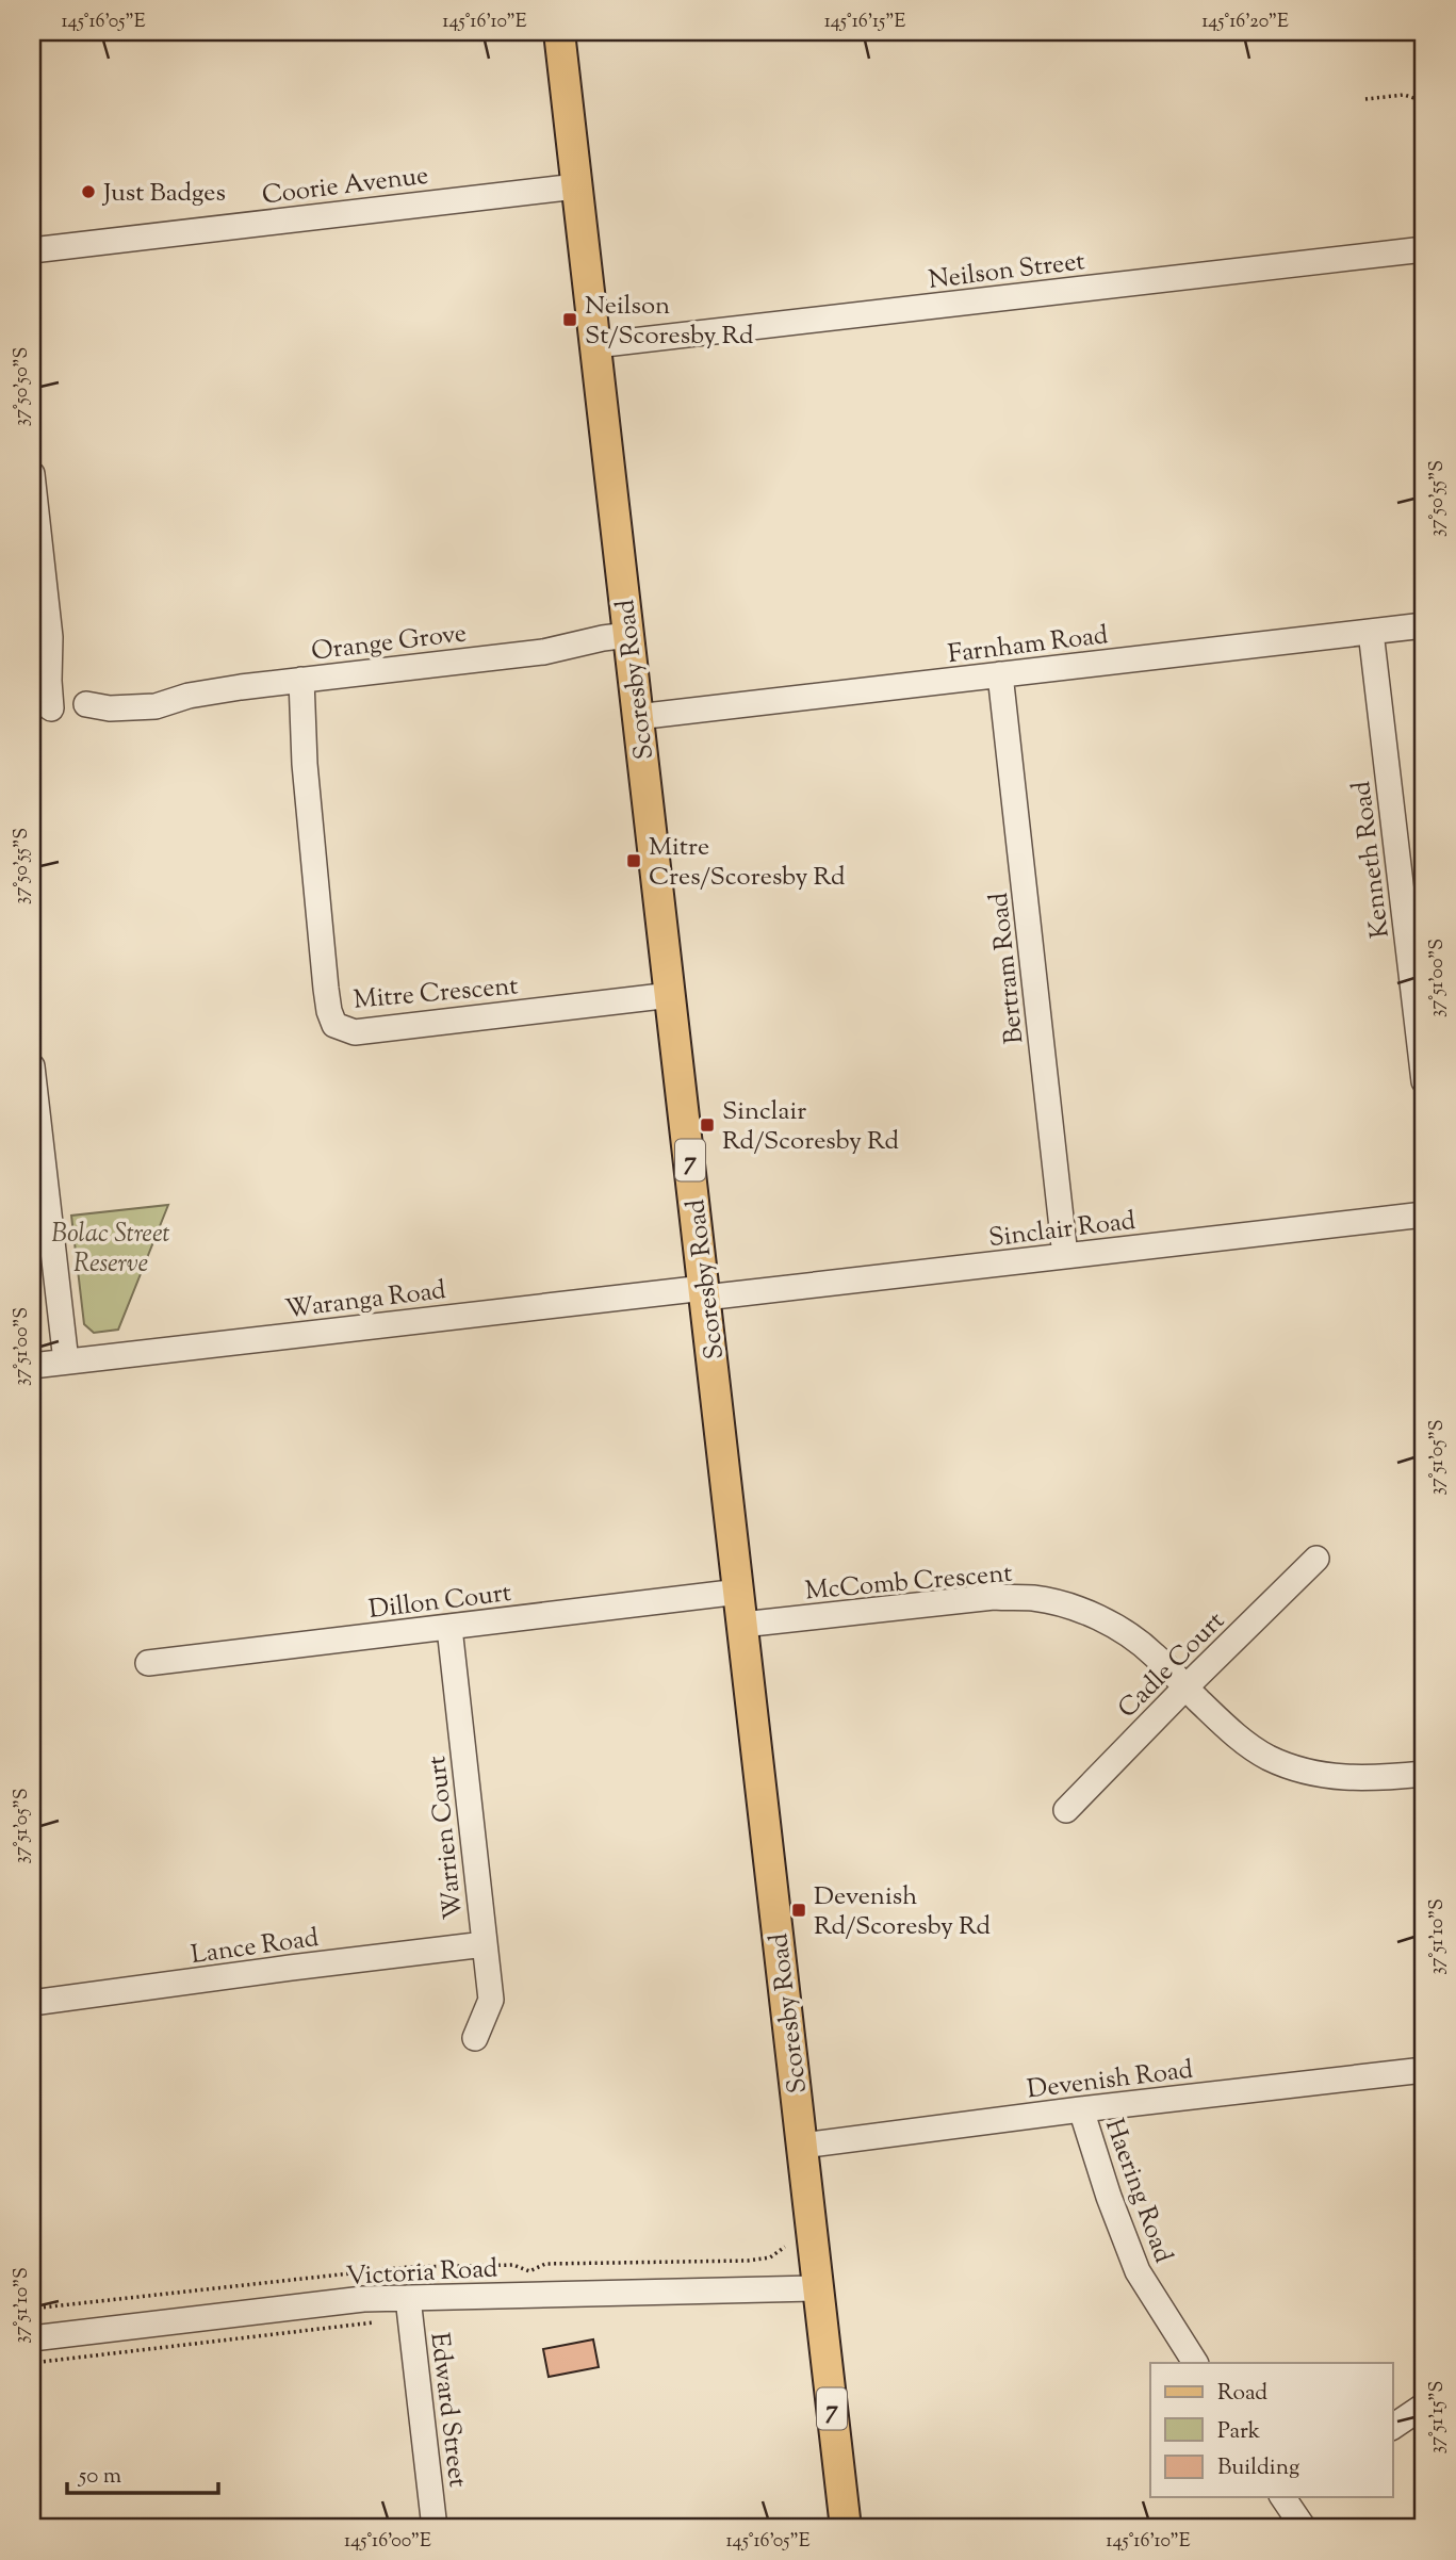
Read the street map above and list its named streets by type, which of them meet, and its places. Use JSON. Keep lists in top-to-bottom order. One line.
{"streets":{"main road":["Scoresby Road","7"],"street":["Coorie Avenue","Neilson Street","Orange Grove","Farnham Road","Kenneth Road","Bertram Road","Mitre Crescent","Sinclair Road","Waranga Road","McComb Crescent","Dillon Court","Cadle Court","Warrien Court","Lance Road","Devenish Road","Haering Road","Victoria Road","Edward Street"]},"crossings":[["Coorie Avenue","Scoresby Road"],["Neilson Street","Scoresby Road"],["Orange Grove","Scoresby Road"],["Orange Grove","Mitre Crescent"],["Farnham Road","Scoresby Road"],["Farnham Road","Kenneth Road"],["Farnham Road","Bertram Road"],["Scoresby Road","Mitre Crescent"],["Scoresby Road","Sinclair Road"],["Scoresby Road","Waranga Road"],["Scoresby Road","McComb Crescent"],["Scoresby Road","Dillon Court"],["Scoresby Road","Devenish Road"],["Scoresby Road","Victoria Road"],["Bertram Road","Sinclair Road"],["Sinclair Road","Waranga Road"],["McComb Crescent","Cadle Court"],["Dillon Court","Warrien Court"],["Warrien Court","Lance Road"],["Devenish Road","Haering Road"],["Victoria Road","Edward Street"]],"parks":["Bolac Street Reserve"],"places":{"other":["Just Badges"],"transit":["Neilson St/Scoresby Rd","Mitre Cres/Scoresby Rd","Sinclair Rd/Scoresby Rd","Devenish Rd/Scoresby Rd"]},"legend":["Road","Park","Building"],"scale_bar":"50 m","coordinates":["145°16'05\"E","145°16'10\"E","145°16'15\"E","145°16'20\"E","37°50'50\"S","37°50'55\"S","37°51'00\"S","37°51'05\"S","37°51'10\"S","37°51'15\"S","145°16'00\"E"]}
